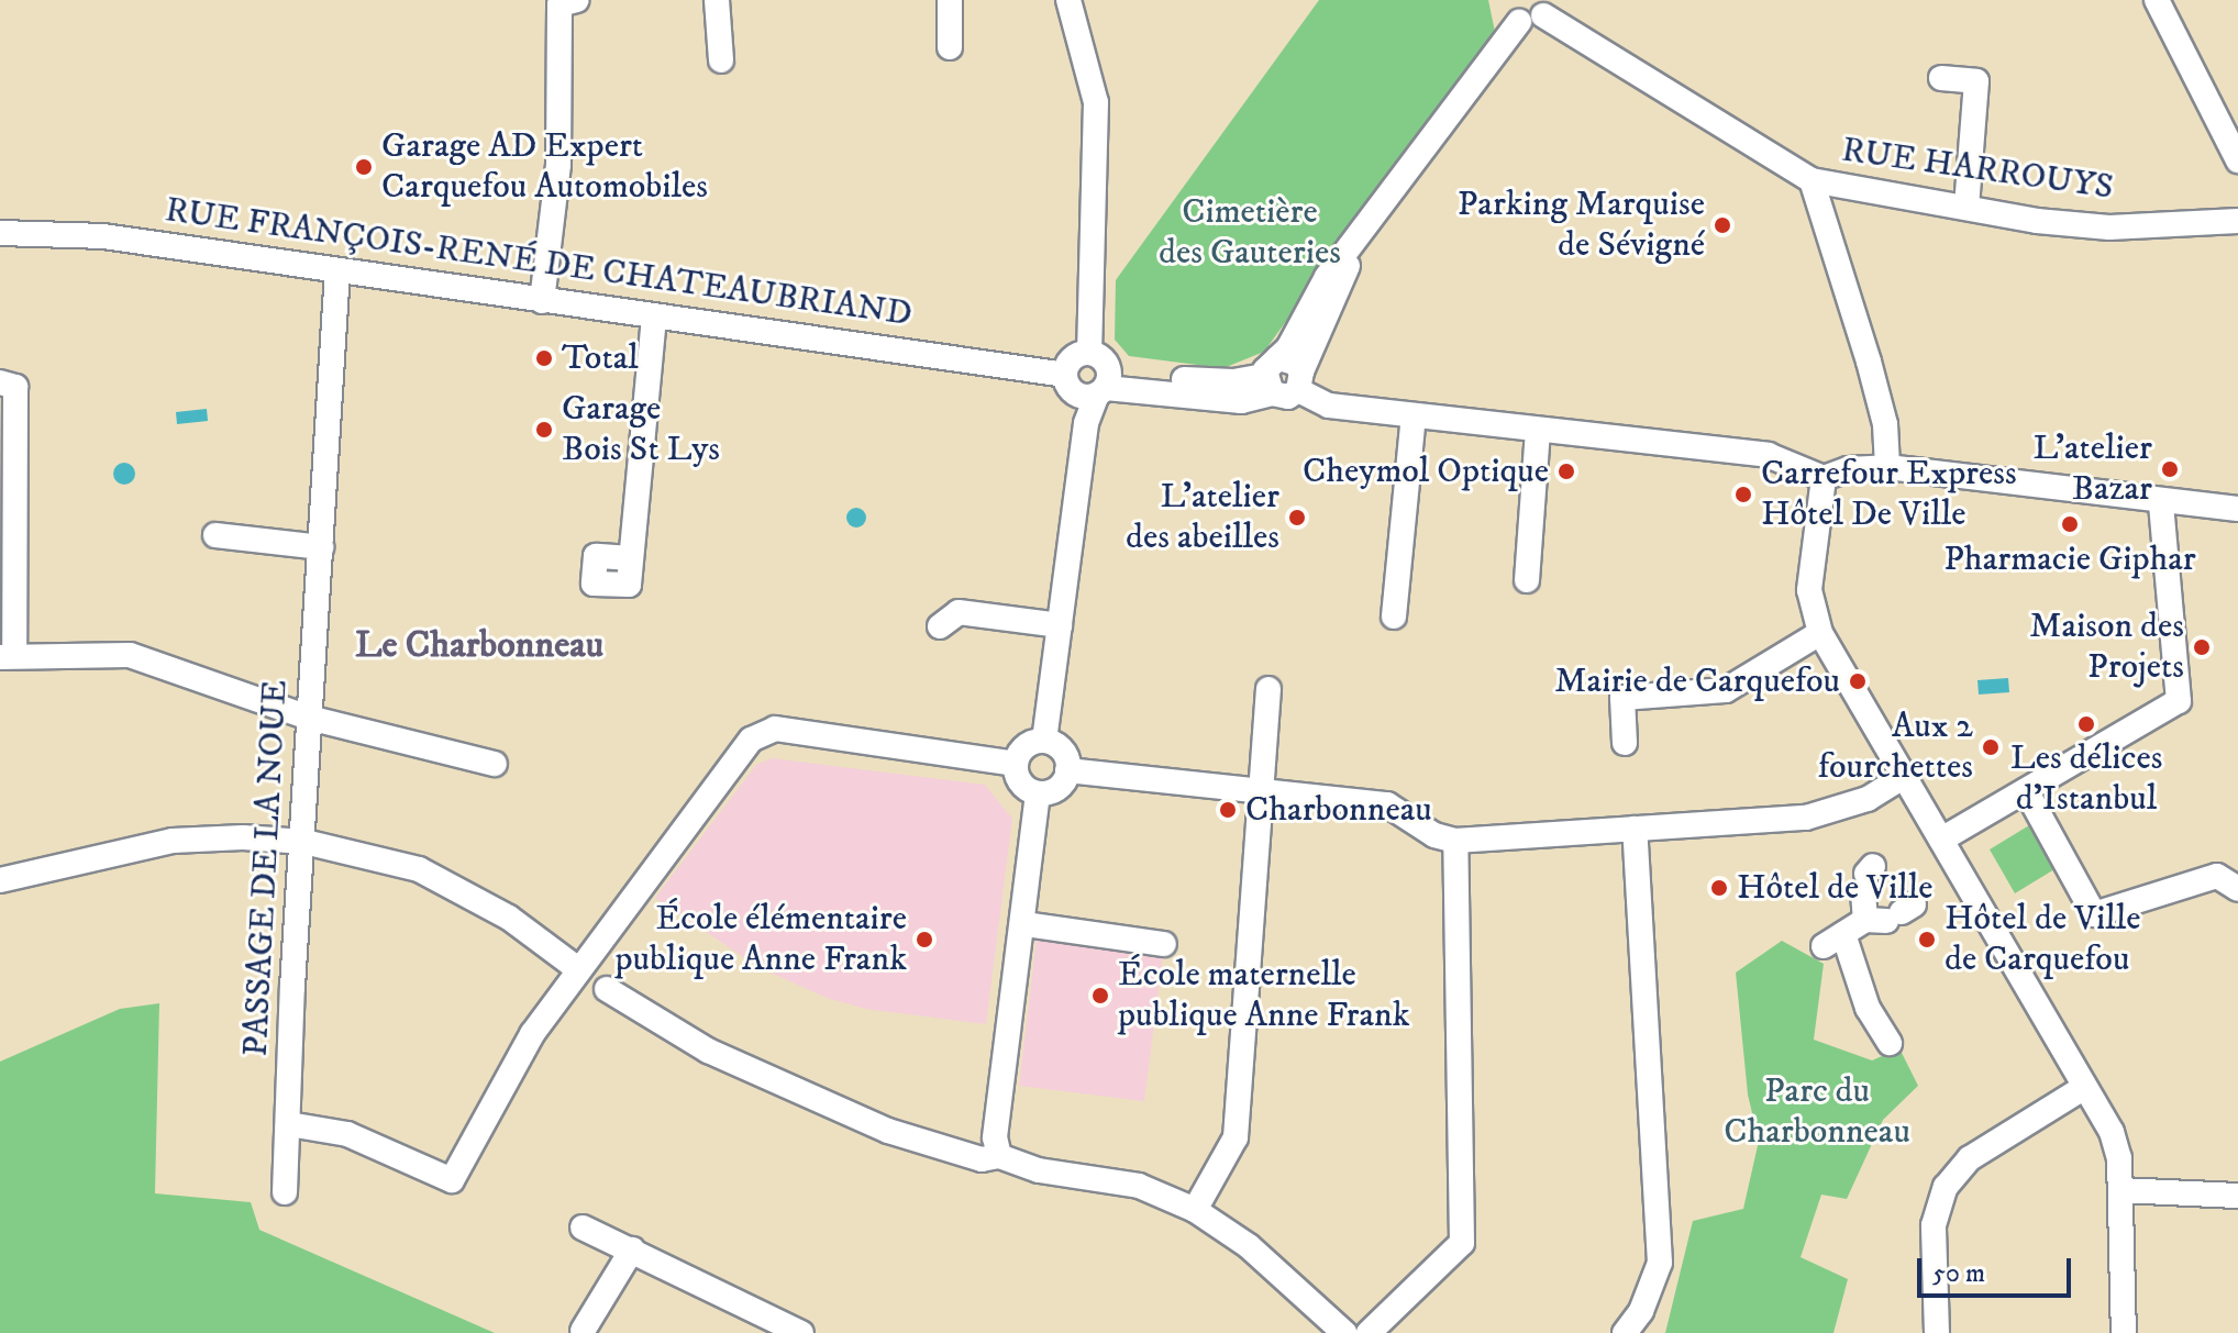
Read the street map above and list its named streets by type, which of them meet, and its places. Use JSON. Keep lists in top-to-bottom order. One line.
{"streets":{"street":["RUE HARROUYS","RUE FRANÇOIS-RENÉ DE CHATEAUBRIAND","PASSAGE DE LA NOUE"]},"crossings":[["RUE FRANÇOIS-RENÉ DE CHATEAUBRIAND","PASSAGE DE LA NOUE"]],"districts":["Le Charbonneau"],"parks":["Cimetière des Gauteries","Parc du Charbonneau"],"places":["Garage AD Expert Carquefou Automobiles","Parking Marquise de Sévigné","Total","Garage Bois St Lys","L'atelier Bazar","Cheymol Optique","Carrefour Express Hôtel De Ville","L'atelier des abeilles","Pharmacie Giphar","Maison des Projets","Mairie de Carquefou","Les délices d'Istanbul","Aux 2 fourchettes","Charbonneau","Hôtel de Ville","École élémentaire publique Anne Frank","Hôtel de Ville de Carquefou","École maternelle publique Anne Frank"],"scale_bar":"50 m"}
